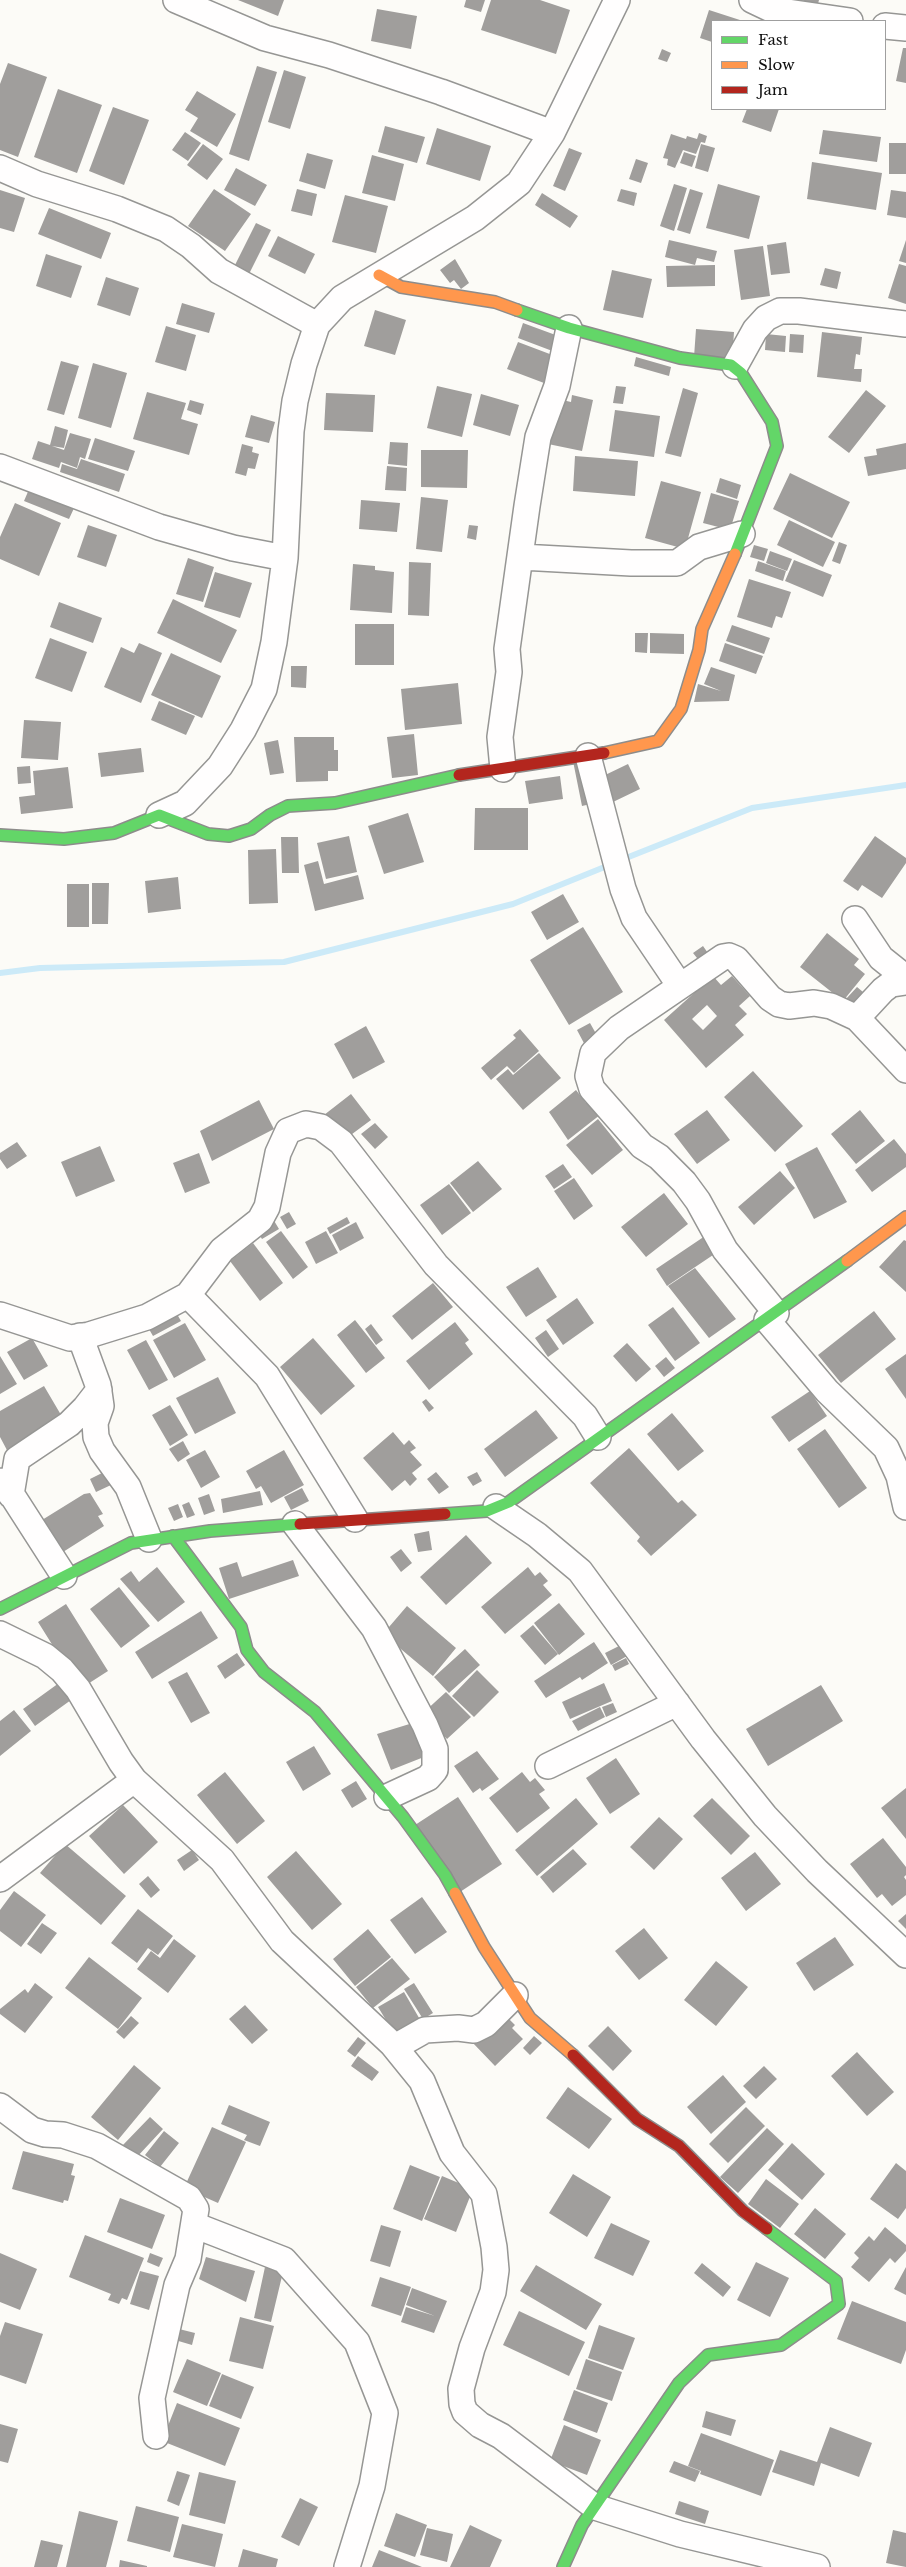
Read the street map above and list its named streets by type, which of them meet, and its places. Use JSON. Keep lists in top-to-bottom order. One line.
{"legend":["Fast","Slow","Jam"]}
